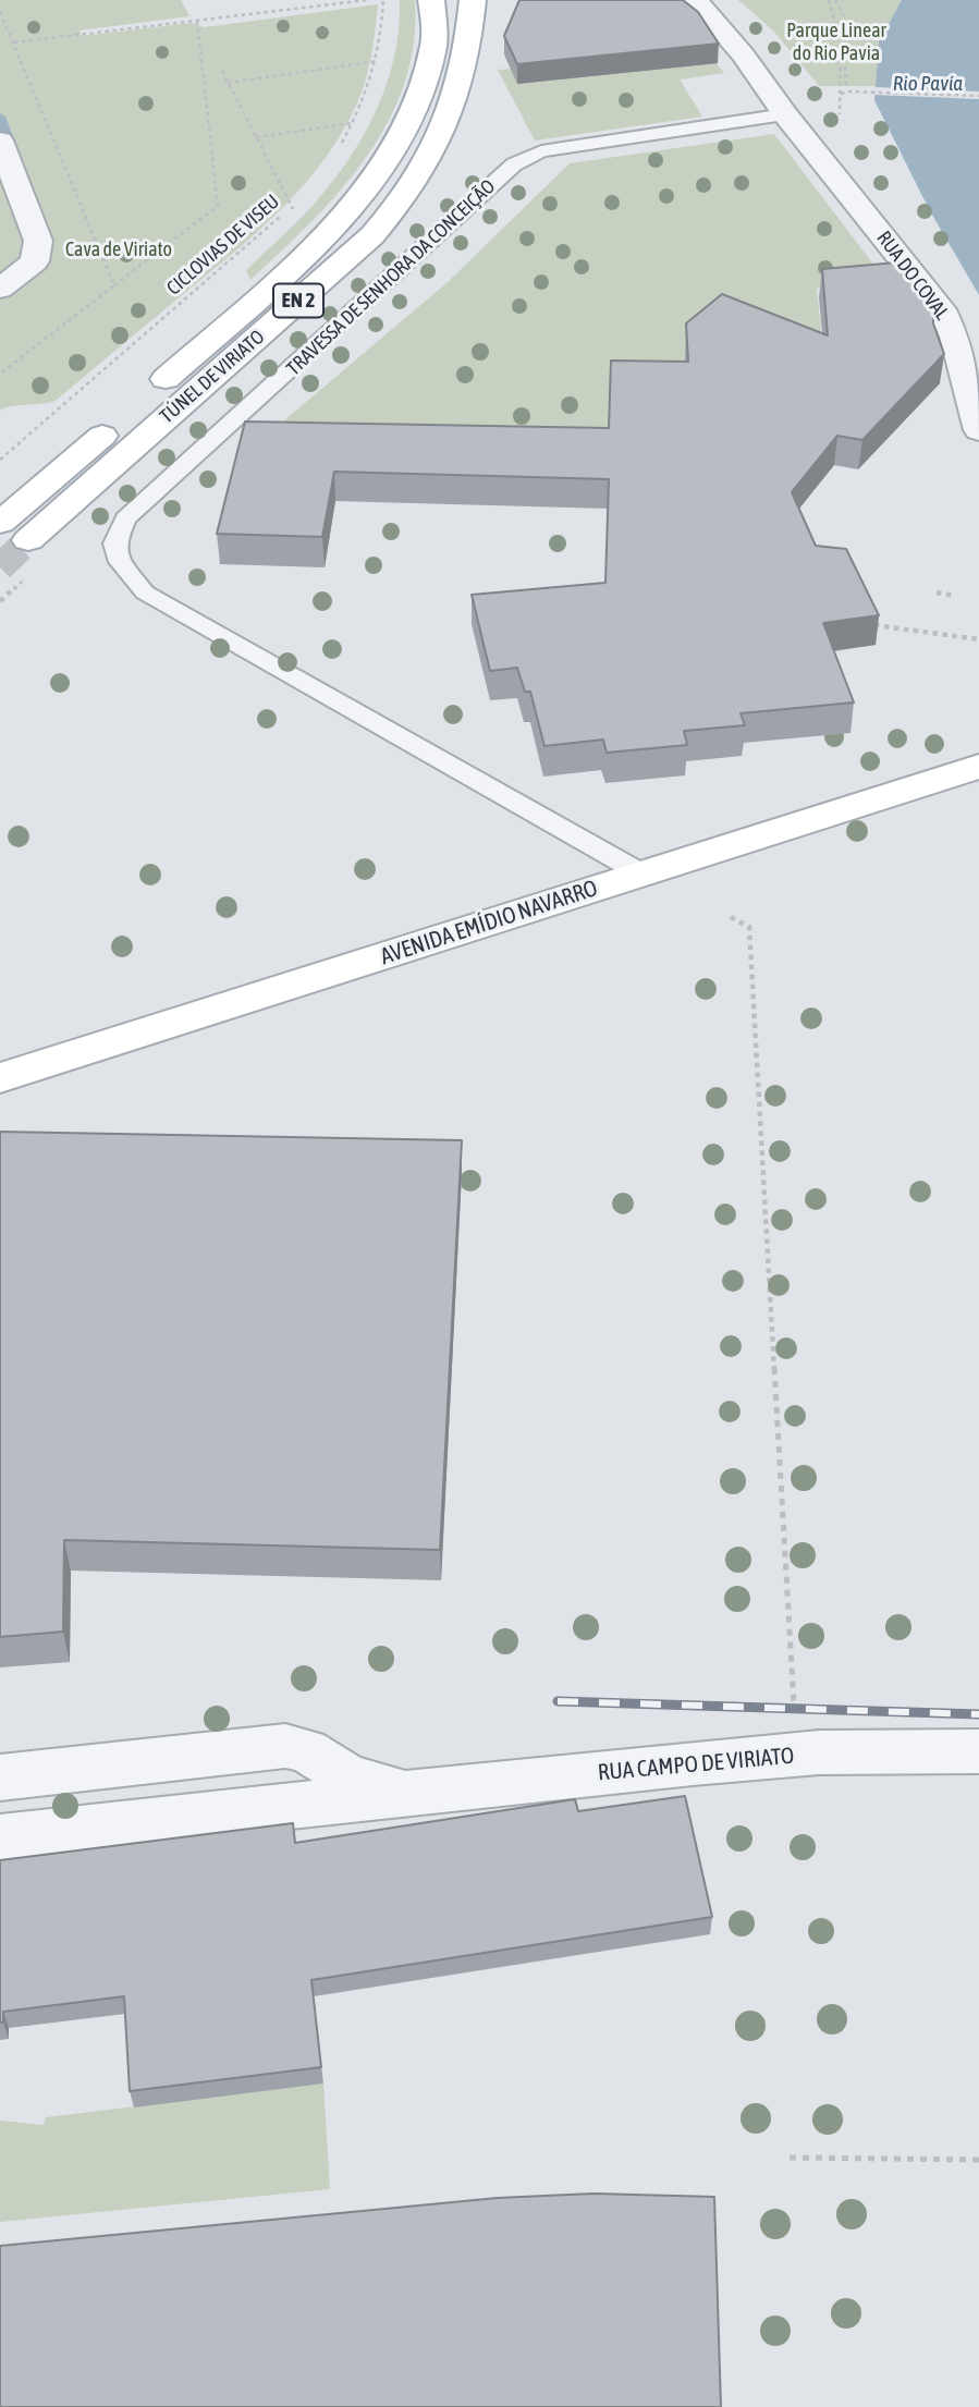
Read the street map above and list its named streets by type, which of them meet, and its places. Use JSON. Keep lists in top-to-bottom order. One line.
{"streets":{"main road":["EN 2","TÚNEL DE VIRIATO","AVENIDA EMÍDIO NAVARRO"],"street":["RUA DO COVAL","RUA CAMPO DE VIRIATO"],"lane":["TRAVESSA DE SENHORA DA CONCEIÇÃO"],"path":["CICLOVIAS DE VISEU"]},"crossings":[["RUA DO COVAL","TRAVESSA DE SENHORA DA CONCEIÇÃO"],["TRAVESSA DE SENHORA DA CONCEIÇÃO","AVENIDA EMÍDIO NAVARRO"]],"water":["Rio Pavía"],"parks":["Parque Linear do Rio Pavia","Cava de Viriato"]}
